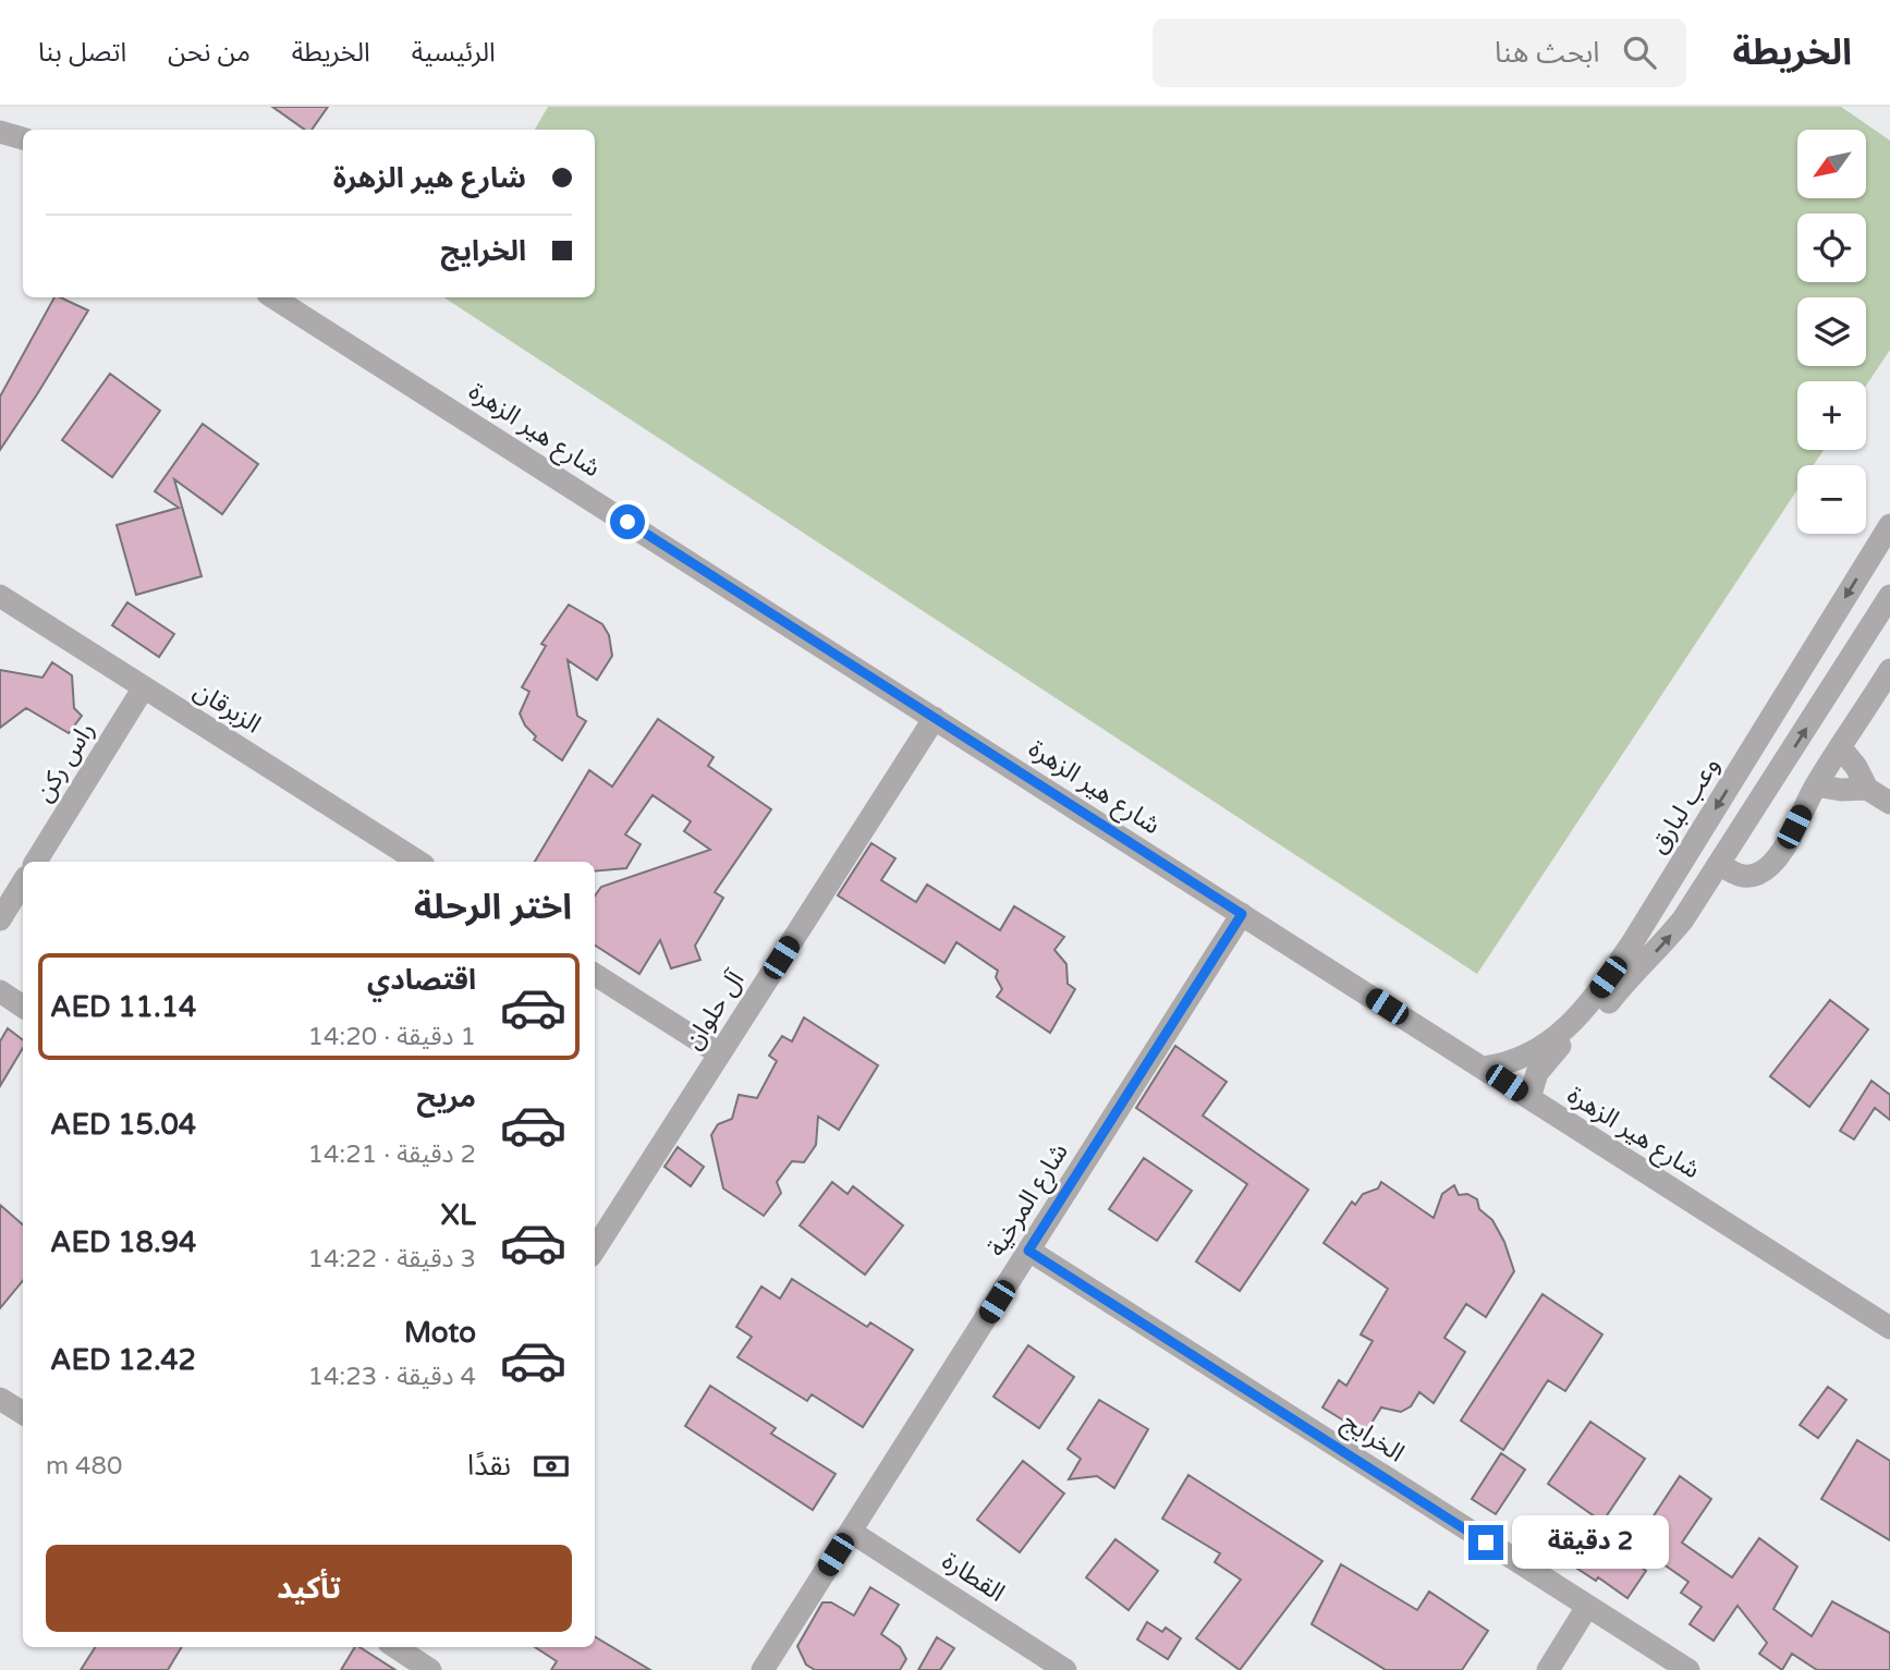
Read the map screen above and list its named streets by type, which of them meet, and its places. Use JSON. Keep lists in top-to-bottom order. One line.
{"streets":{"street":["شارع هير الزهرة","الزبرقان","راس ركن","وعب لبارق","آل حلوان","شارع المرخية","الخرايج","القطارة"]},"crossings":[["شارع هير الزهرة","وعب لبارق"],["شارع هير الزهرة","آل حلوان"],["شارع هير الزهرة","شارع المرخية"],["الزبرقان","راس ركن"],["شارع المرخية","الخرايج"],["شارع المرخية","القطارة"]],"north":"bottom left","page":{"header":"الخريطة","search":"ابحث هنا","nav":["الرئيسية","الخريطة","من نحن","اتصل بنا"],"map_buttons":["+","−"],"banner":["شارع هير الزهرة","الخرايج"],"heading":"اختر الرحلة","list":[{"name":"اقتصادي","note":"1 دقيقة · 14:20","value":"AED 11.14"},{"name":"مريح","note":"2 دقيقة · 14:21","value":"AED 15.04"},{"name":"XL","note":"3 دقيقة · 14:22","value":"AED 18.94"},{"name":"Moto","note":"4 دقيقة · 14:23","value":"AED 12.42"}],"pay":["نقدًا","480 m"],"bubble":"2 دقيقة","buttons":"تأكيد"}}
